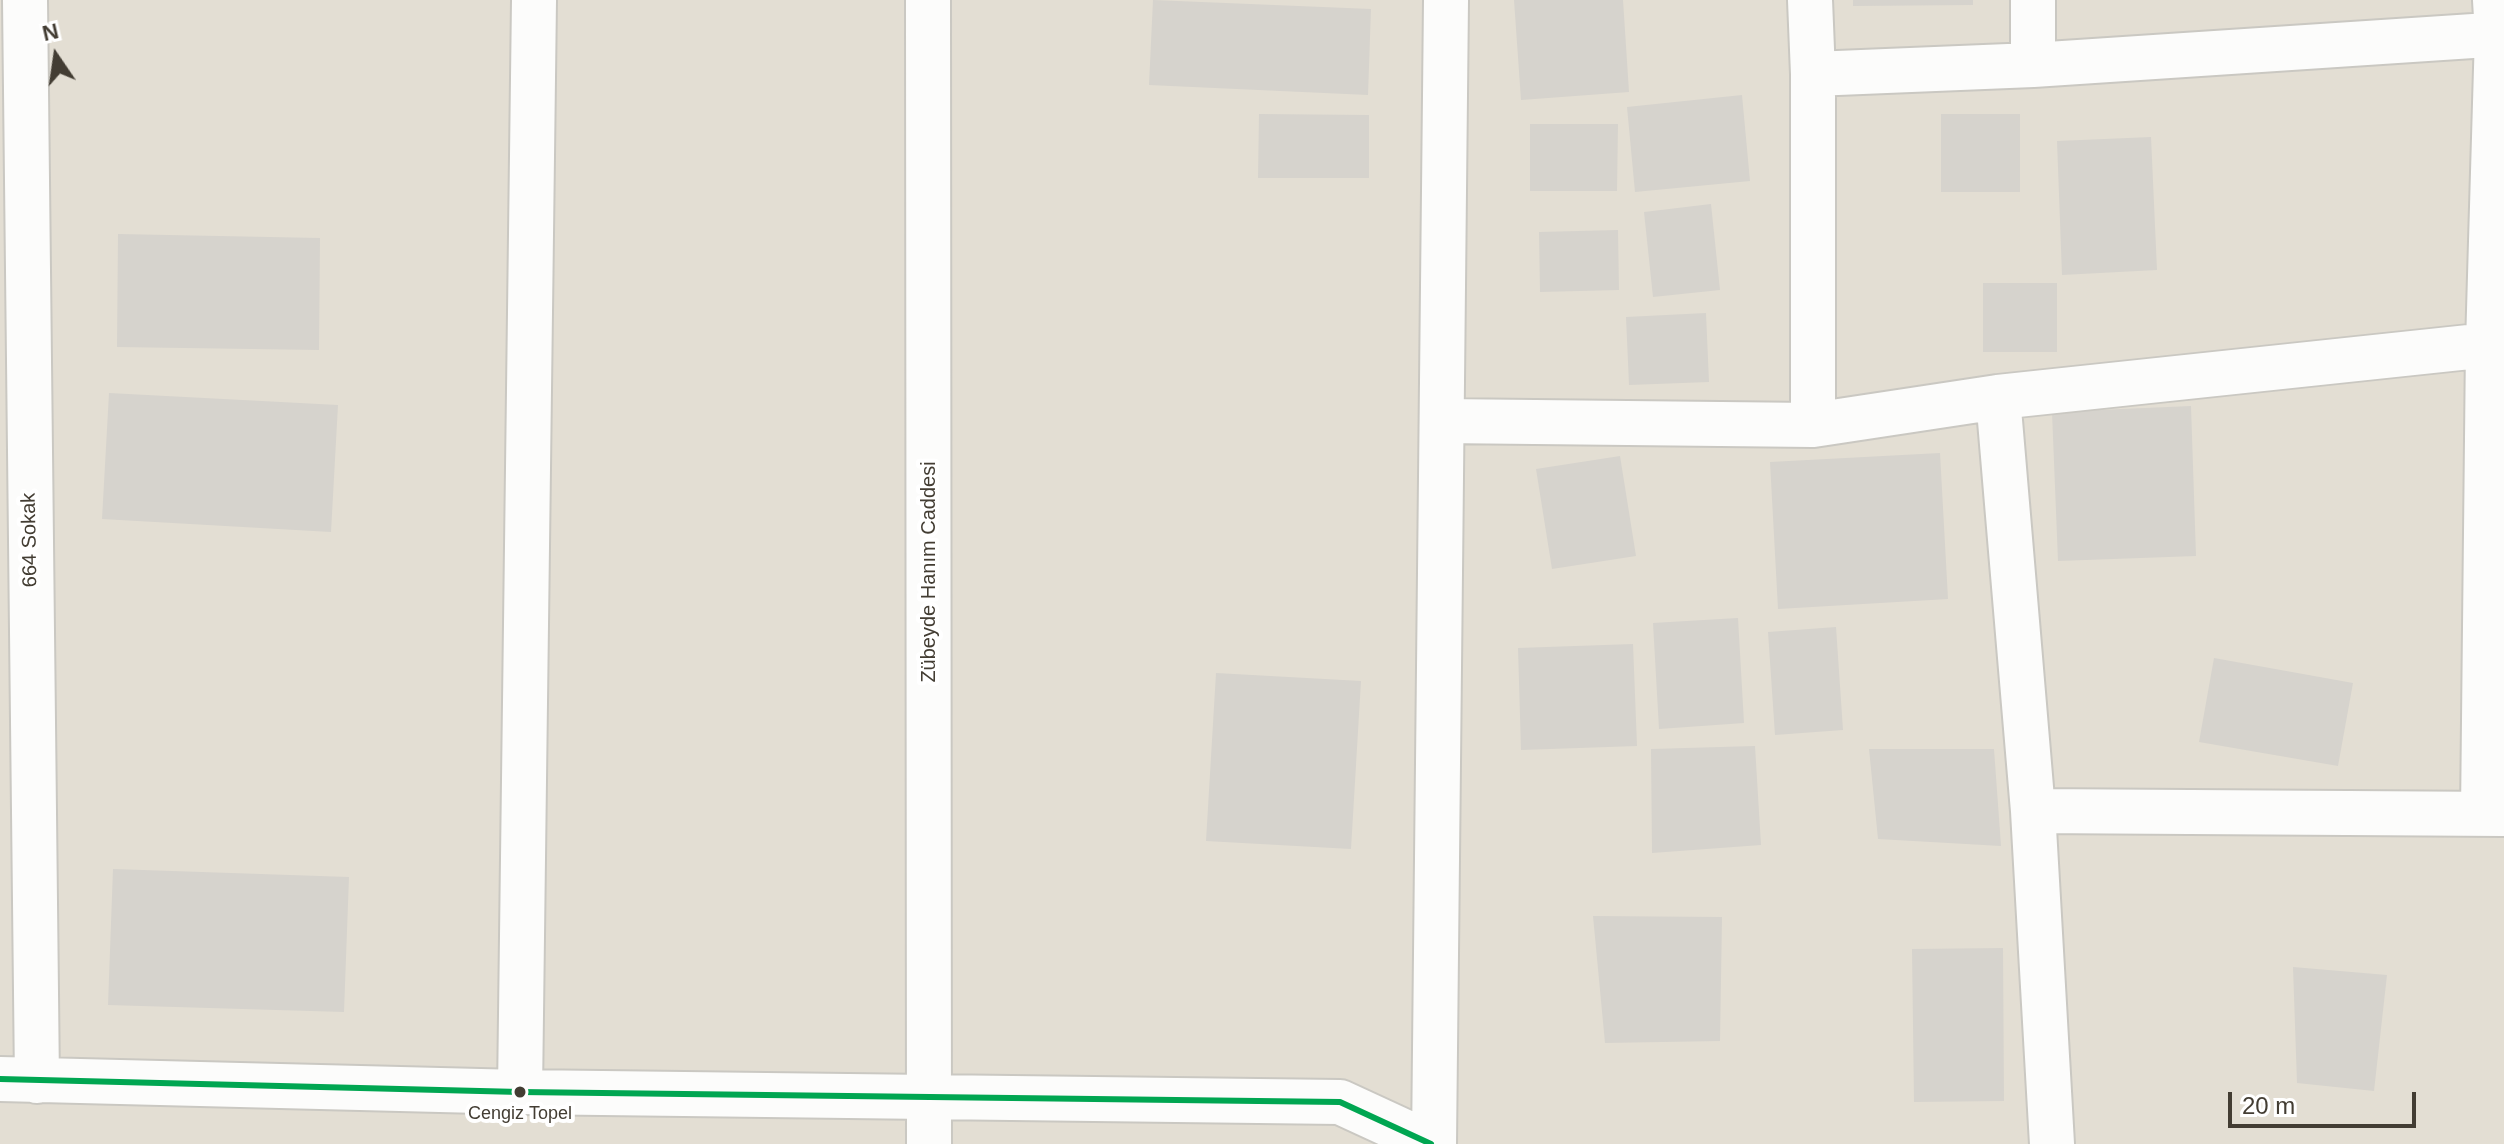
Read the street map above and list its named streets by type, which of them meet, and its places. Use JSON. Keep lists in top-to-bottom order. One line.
{"streets":{"street":["664 Sokak","Zübeyde Hanım Caddesi"]},"places":["Cengiz Topel"],"scale_bar":"20 m","north":"top"}
